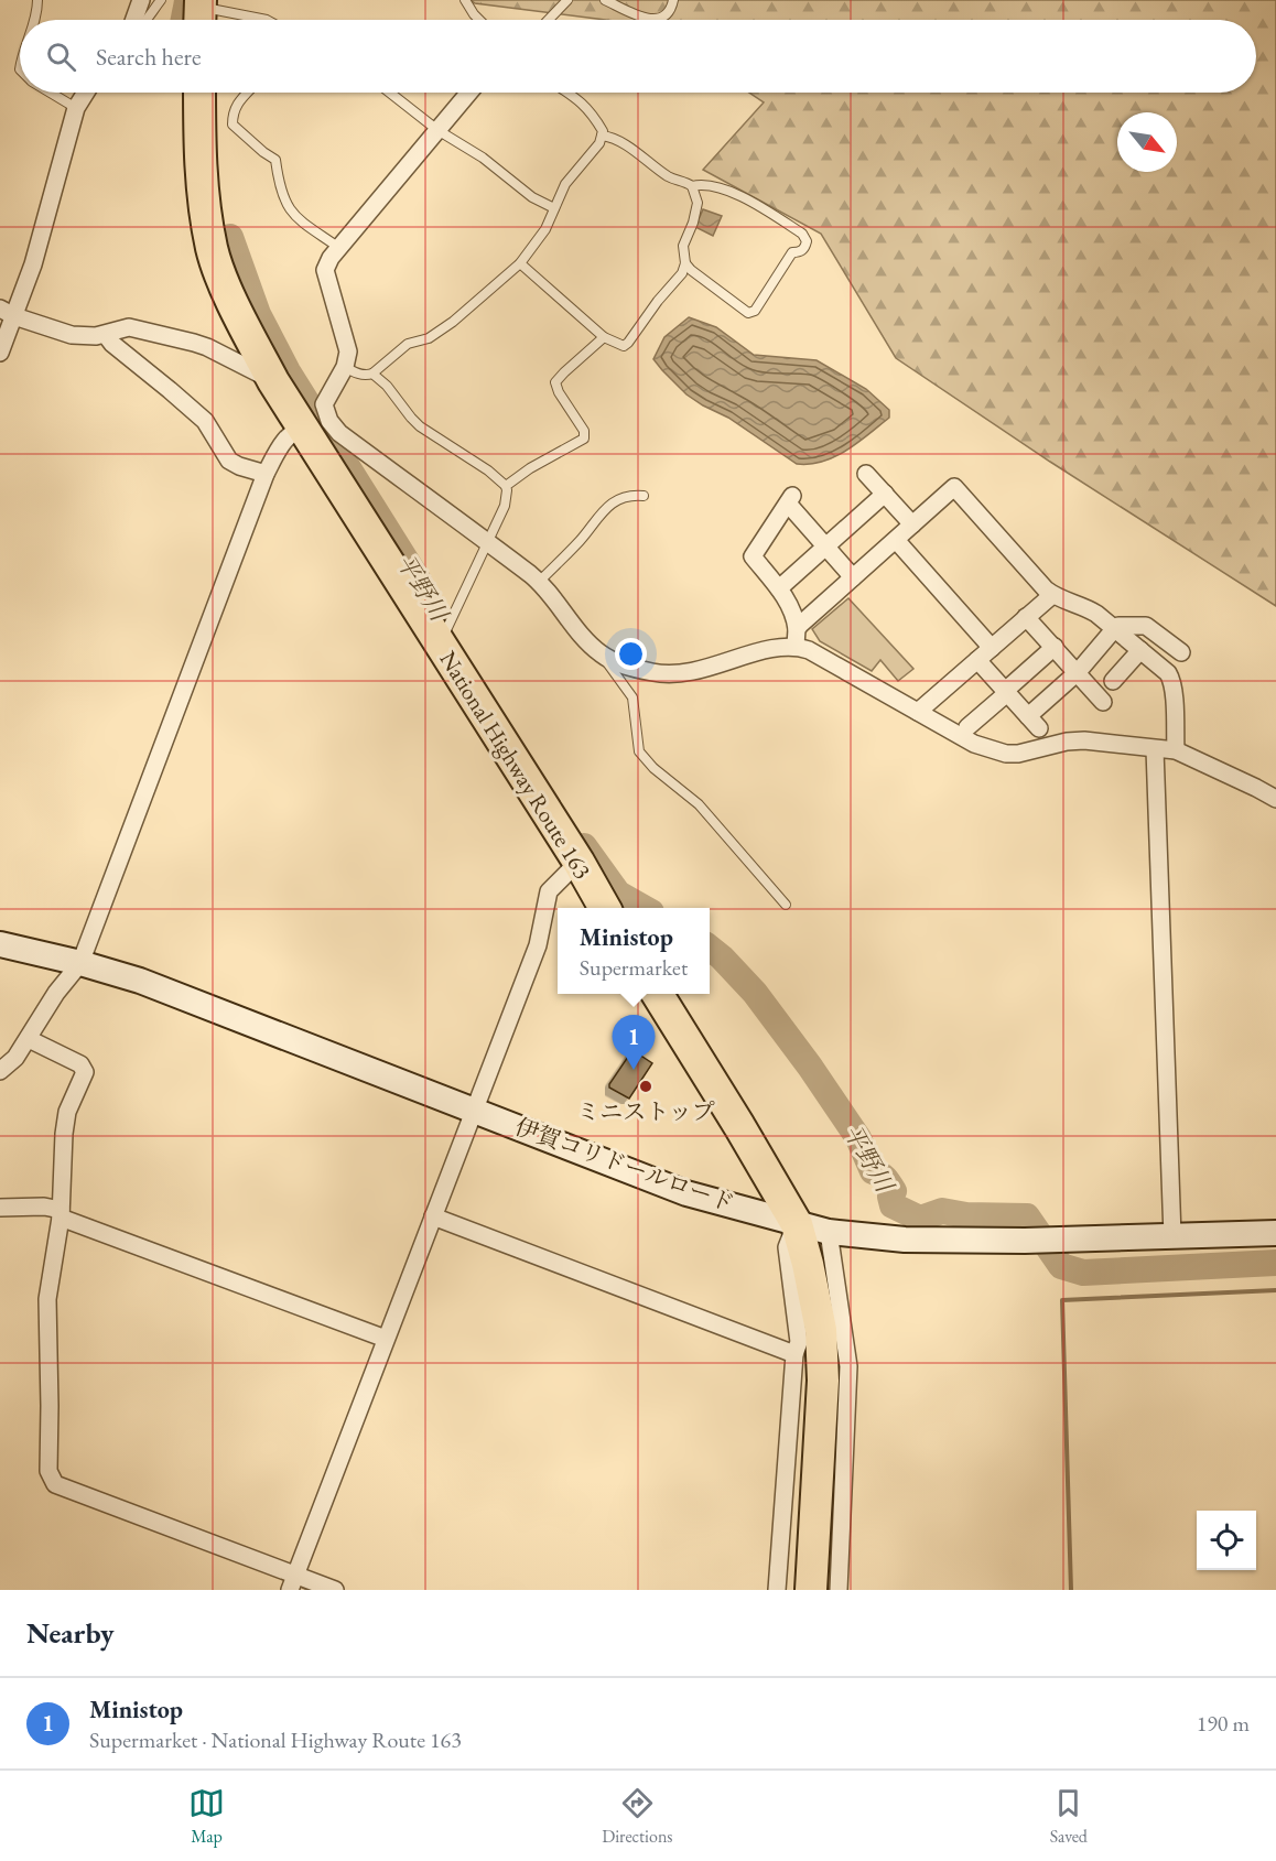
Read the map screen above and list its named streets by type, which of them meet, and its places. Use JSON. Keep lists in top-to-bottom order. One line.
{"streets":{"highway":["National Highway Route 163"],"street":["伊賀コリドールロード"]},"water":["平野川"],"places":["ミニストップ"],"north":"bottom right","page":{"search":"Search here","popup":["Ministop","Supermarket"],"pins":"1","heading":"Nearby","list":[{"mark":"1","name":"Ministop","note":"Supermarket · National Highway Route 163","value":"190 m"}],"nav":["Map","Directions","Saved"]}}
